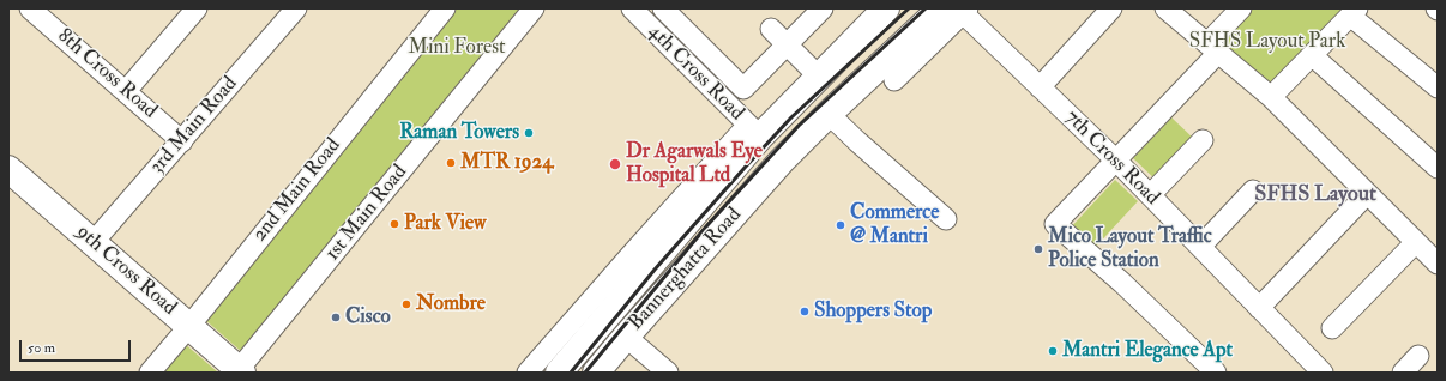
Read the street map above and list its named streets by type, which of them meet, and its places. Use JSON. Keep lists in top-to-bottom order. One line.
{"streets":{"main road":["Bannerghatta Road","9th Cross Road"],"street":["4th Cross Road","8th Cross Road","3rd Main Road","7th Cross Road","2nd Main Road","1st Main Road"]},"crossings":[["4th Cross Road","Bannerghatta Road"],["8th Cross Road","3rd Main Road"],["3rd Main Road","9th Cross Road"],["7th Cross Road","Bannerghatta Road"],["2nd Main Road","9th Cross Road"],["1st Main Road","9th Cross Road"]],"districts":["SFHS Layout"],"parks":["SFHS Layout Park","Mini Forest"],"places":["Raman Towers","MTR 1924","Dr Agarwals Eye Hospital Ltd","Park View","Commerce @ Mantri","Mico Layout Traffic Police Station","Nombre","Shoppers Stop","Cisco","Mantri Elegance Apt"],"scale_bar":"50 m"}
